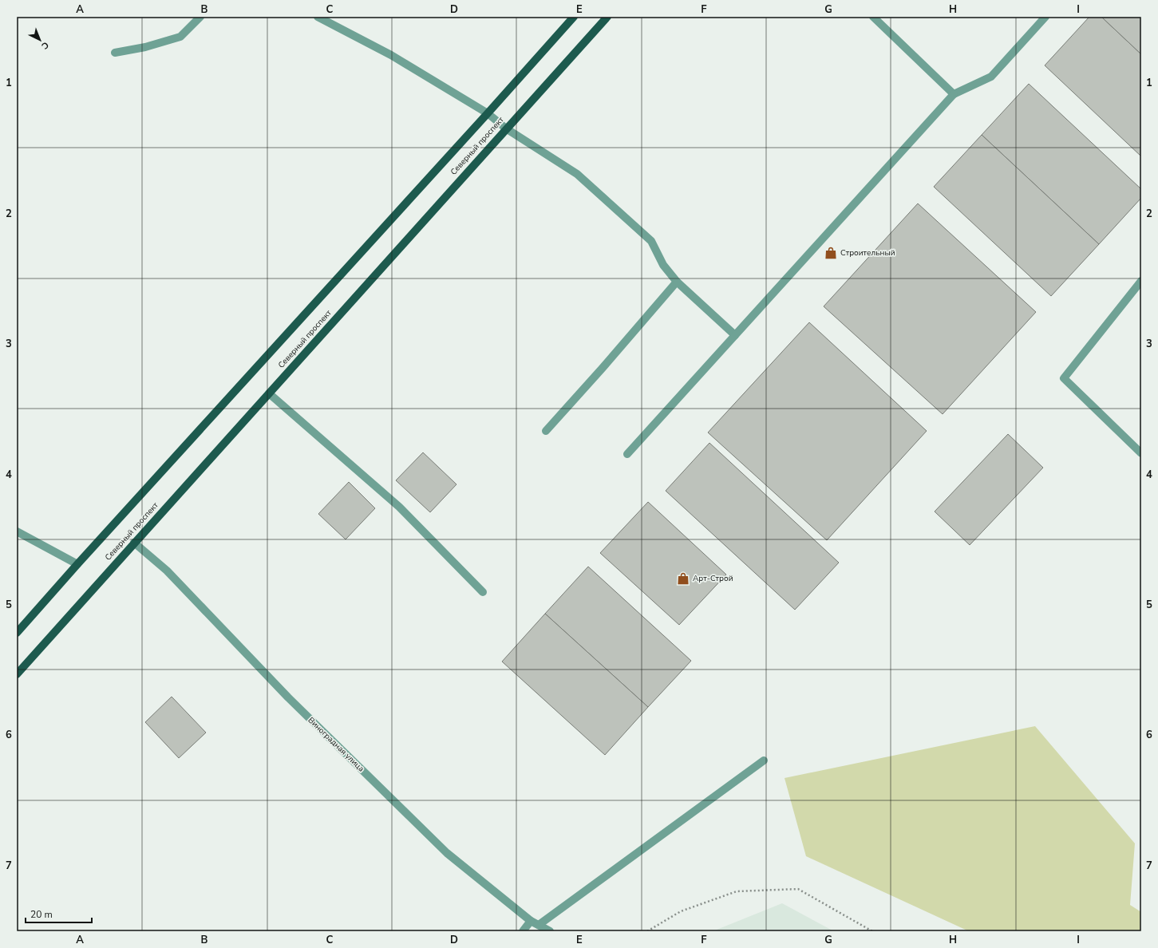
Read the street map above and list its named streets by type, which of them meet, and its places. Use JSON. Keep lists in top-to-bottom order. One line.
{"streets":{"main road":["Северный проспект"],"street":["Виноградная улица"]},"crossings":[["Северный проспект","Виноградная улица"]],"places":{"shop":["Строительный","Арт-Строй"]},"scale_bar":"20 m","north":"bottom right","grid":{"columns":["A","B","C","D","E","F","G","H","I"],"rows":["1","2","3","4","5","6","7"]}}
